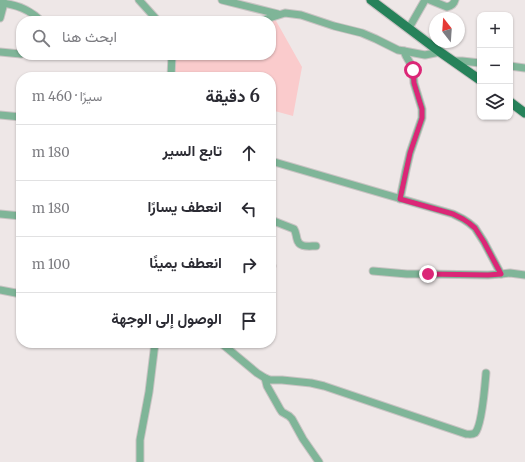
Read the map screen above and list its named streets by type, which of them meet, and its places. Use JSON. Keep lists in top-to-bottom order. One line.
{"north":"top","page":{"map_buttons":["+","−"],"search":"ابحث هنا","heading":["6 دقيقة","سيرًا · 460 m"],"list":[["تابع السير","180 m"],["انعطف يسارًا","180 m"],["انعطف يمينًا","100 m"],"الوصول إلى الوجهة"]}}
